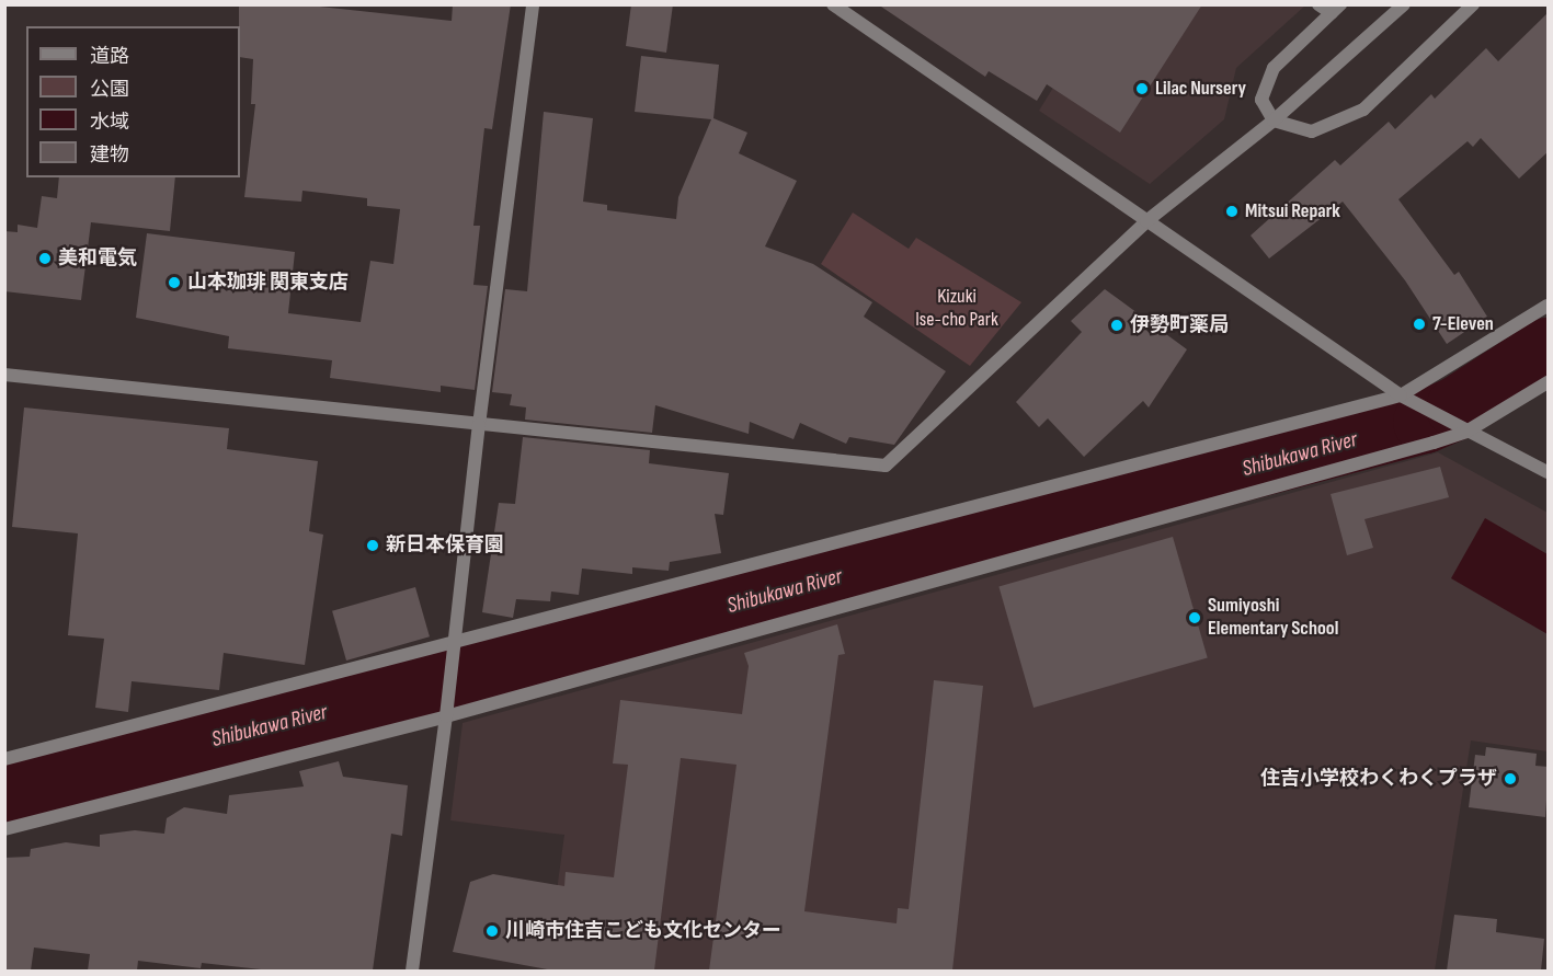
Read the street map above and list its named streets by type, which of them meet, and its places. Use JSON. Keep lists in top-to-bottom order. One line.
{"water":["Shibukawa River"],"parks":["Kizuki Ise-cho Park"],"places":["Lilac Nursery","Mitsui Repark","美和電気","山本珈琲 関東支店","7-Eleven","伊勢町薬局","新日本保育園","Sumiyoshi Elementary School","住吉小学校わくわくプラザ","川崎市住吉こども文化センター"],"legend":["道路","公園","水域","建物"]}
